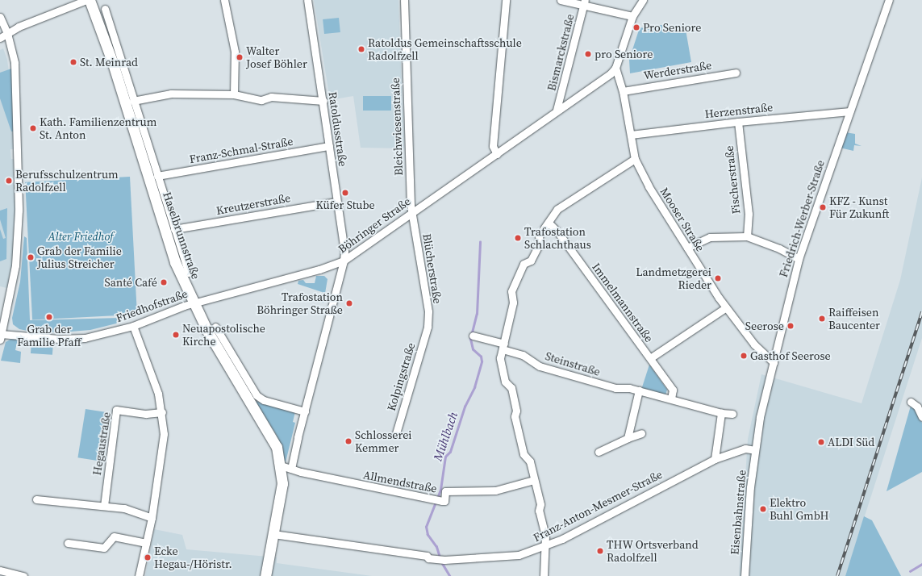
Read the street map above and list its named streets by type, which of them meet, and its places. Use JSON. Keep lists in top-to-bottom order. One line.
{"streets":{"main road":["Haselbrunnstraße"],"street":["Bismarckstraße","Werderstraße","Herzenstraße","Bleichwiesenstraße","Ratoldusstraße","Franz-Schmal-Straße","Fischerstraße","Kreutzerstraße","Friedrich-Werber-Straße","Mooser Straße","Böhringer Straße","Blücherstraße","Immelmannstraße","Friedhofstraße","Steinstraße","Kolpingstraße","Hegaustraße","Allmendstraße","Franz-Anton-Mesmer-Straße","Eisenbahnstraße"]},"crossings":[["Bismarckstraße","Böhringer Straße"],["Werderstraße","Mooser Straße"],["Herzenstraße","Fischerstraße"],["Herzenstraße","Friedrich-Werber-Straße"],["Herzenstraße","Mooser Straße"],["Bleichwiesenstraße","Böhringer Straße"],["Bleichwiesenstraße","Blücherstraße"],["Ratoldusstraße","Franz-Schmal-Straße"],["Ratoldusstraße","Kreutzerstraße"],["Ratoldusstraße","Böhringer Straße"],["Ratoldusstraße","Friedhofstraße"],["Franz-Schmal-Straße","Haselbrunnstraße"],["Kreutzerstraße","Haselbrunnstraße"],["Friedrich-Werber-Straße","Mooser Straße"],["Friedrich-Werber-Straße","Franz-Anton-Mesmer-Straße"],["Friedrich-Werber-Straße","Eisenbahnstraße"],["Mooser Straße","Böhringer Straße"],["Böhringer Straße","Blücherstraße"],["Böhringer Straße","Friedhofstraße"],["Böhringer Straße","Allmendstraße"],["Haselbrunnstraße","Friedhofstraße"],["Blücherstraße","Kolpingstraße"],["Immelmannstraße","Steinstraße"],["Franz-Anton-Mesmer-Straße","Eisenbahnstraße"]],"water":["Mühlbach"],"parks":["Alter Friedhof"],"places":["Pro Seniore","Ratoldus Gemeinschaftsschule Radolfzell","pro Seniore","Walter Josef Böhler","St. Meinrad","Kath. Familienzentrum St. Anton","Berufsschulzentrum Radolfzell","Küfer Stube","KFZ - Kunst Für Zukunft","Trafostation Schlachthaus","Grab der Familie Julius Streicher","Landmetzgerei Rieder","Santé Café","Trafostation Böhringer Straße","Grab der Familie Pfaff","Raiffeisen Baucenter","Seerose","Neuapostolische Kirche","Gasthof Seerose","Schlosserei Kemmer","ALDI Süd","Elektro Buhl GmbH","THW Ortsverband Radolfzell","Ecke Hegau-/Höristr."]}
